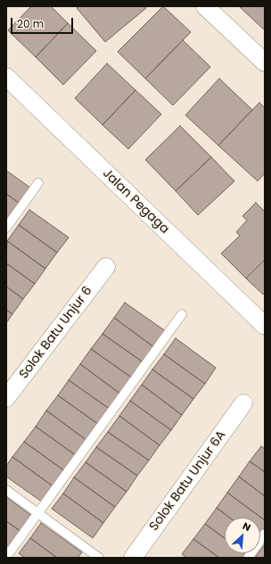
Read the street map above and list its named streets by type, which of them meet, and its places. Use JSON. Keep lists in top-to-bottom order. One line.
{"streets":{"street":["Jalan Pegaga","Solok Batu Unjur 6","Solok Batu Unjur 6A"]},"scale_bar":"20 m","north":"top right"}
